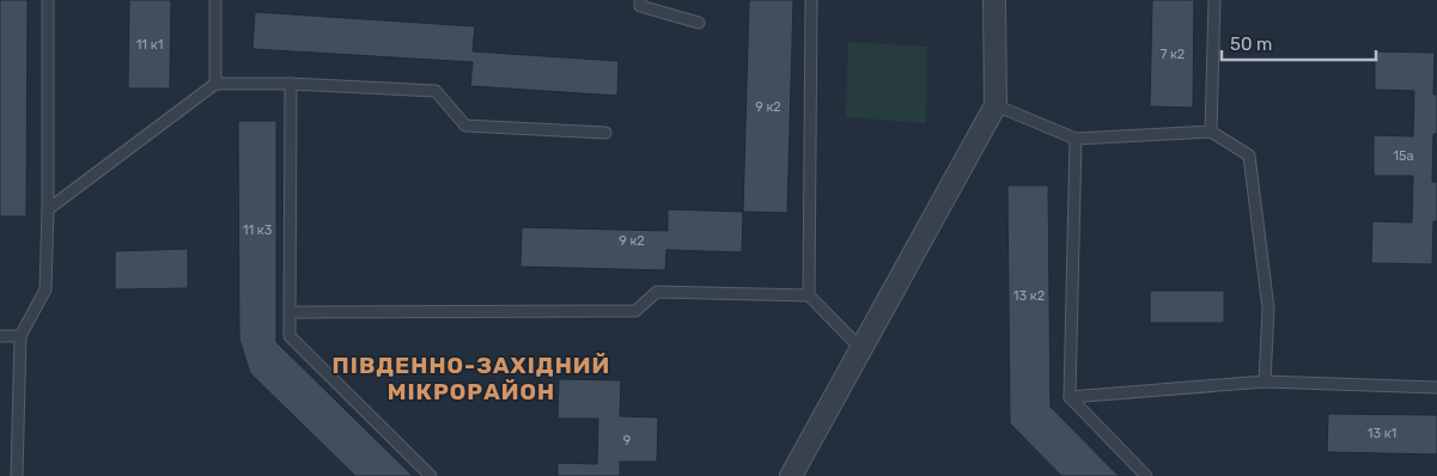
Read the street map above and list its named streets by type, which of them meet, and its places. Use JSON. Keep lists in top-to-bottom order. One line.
{"districts":["ПІВДЕННО-ЗАХІДНИЙ МІКРОРАЙОН"],"house_numbers":["11 к1","7 к2","9 к2","15а","11 к3","9 к2","13 к2","13 к1","9"],"scale_bar":"50 m"}
